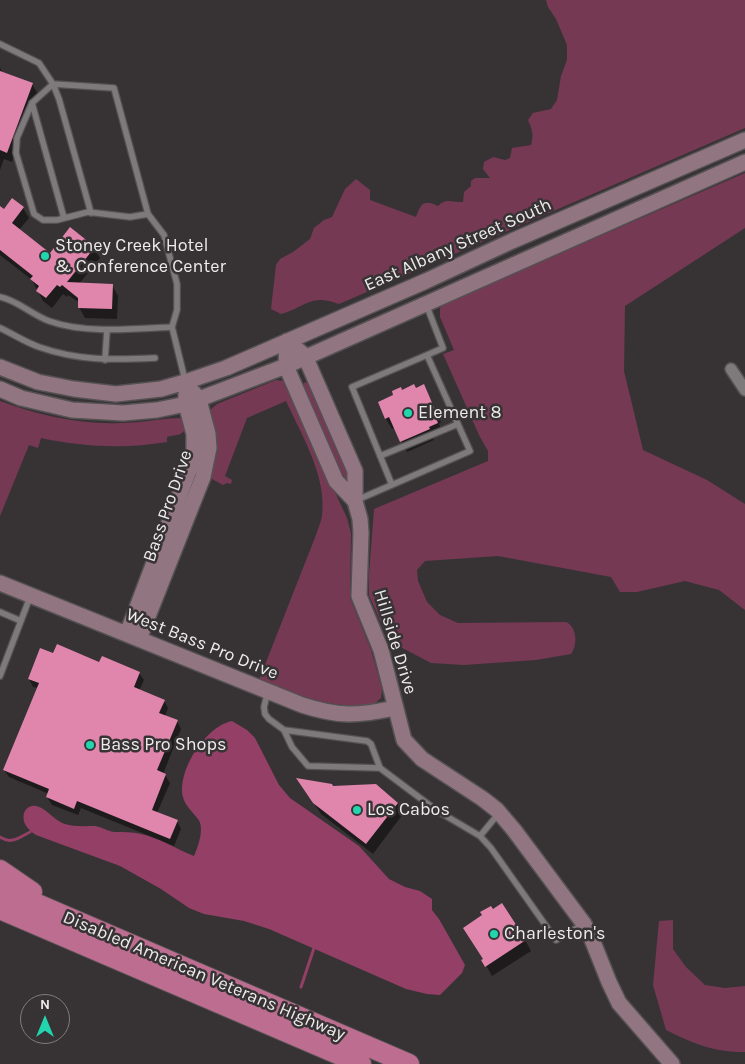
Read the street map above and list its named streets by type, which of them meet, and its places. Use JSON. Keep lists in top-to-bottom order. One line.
{"streets":{"highway":["Disabled American Veterans Highway"],"street":["East Albany Street South","Bass Pro Drive","Hillside Drive","West Bass Pro Drive"]},"crossings":[["East Albany Street South","Bass Pro Drive"],["Bass Pro Drive","West Bass Pro Drive"],["Hillside Drive","West Bass Pro Drive"]],"places":["Stoney Creek Hotel & Conference Center","Element 8","Bass Pro Shops","Los Cabos","Charleston's"],"north":"top"}
